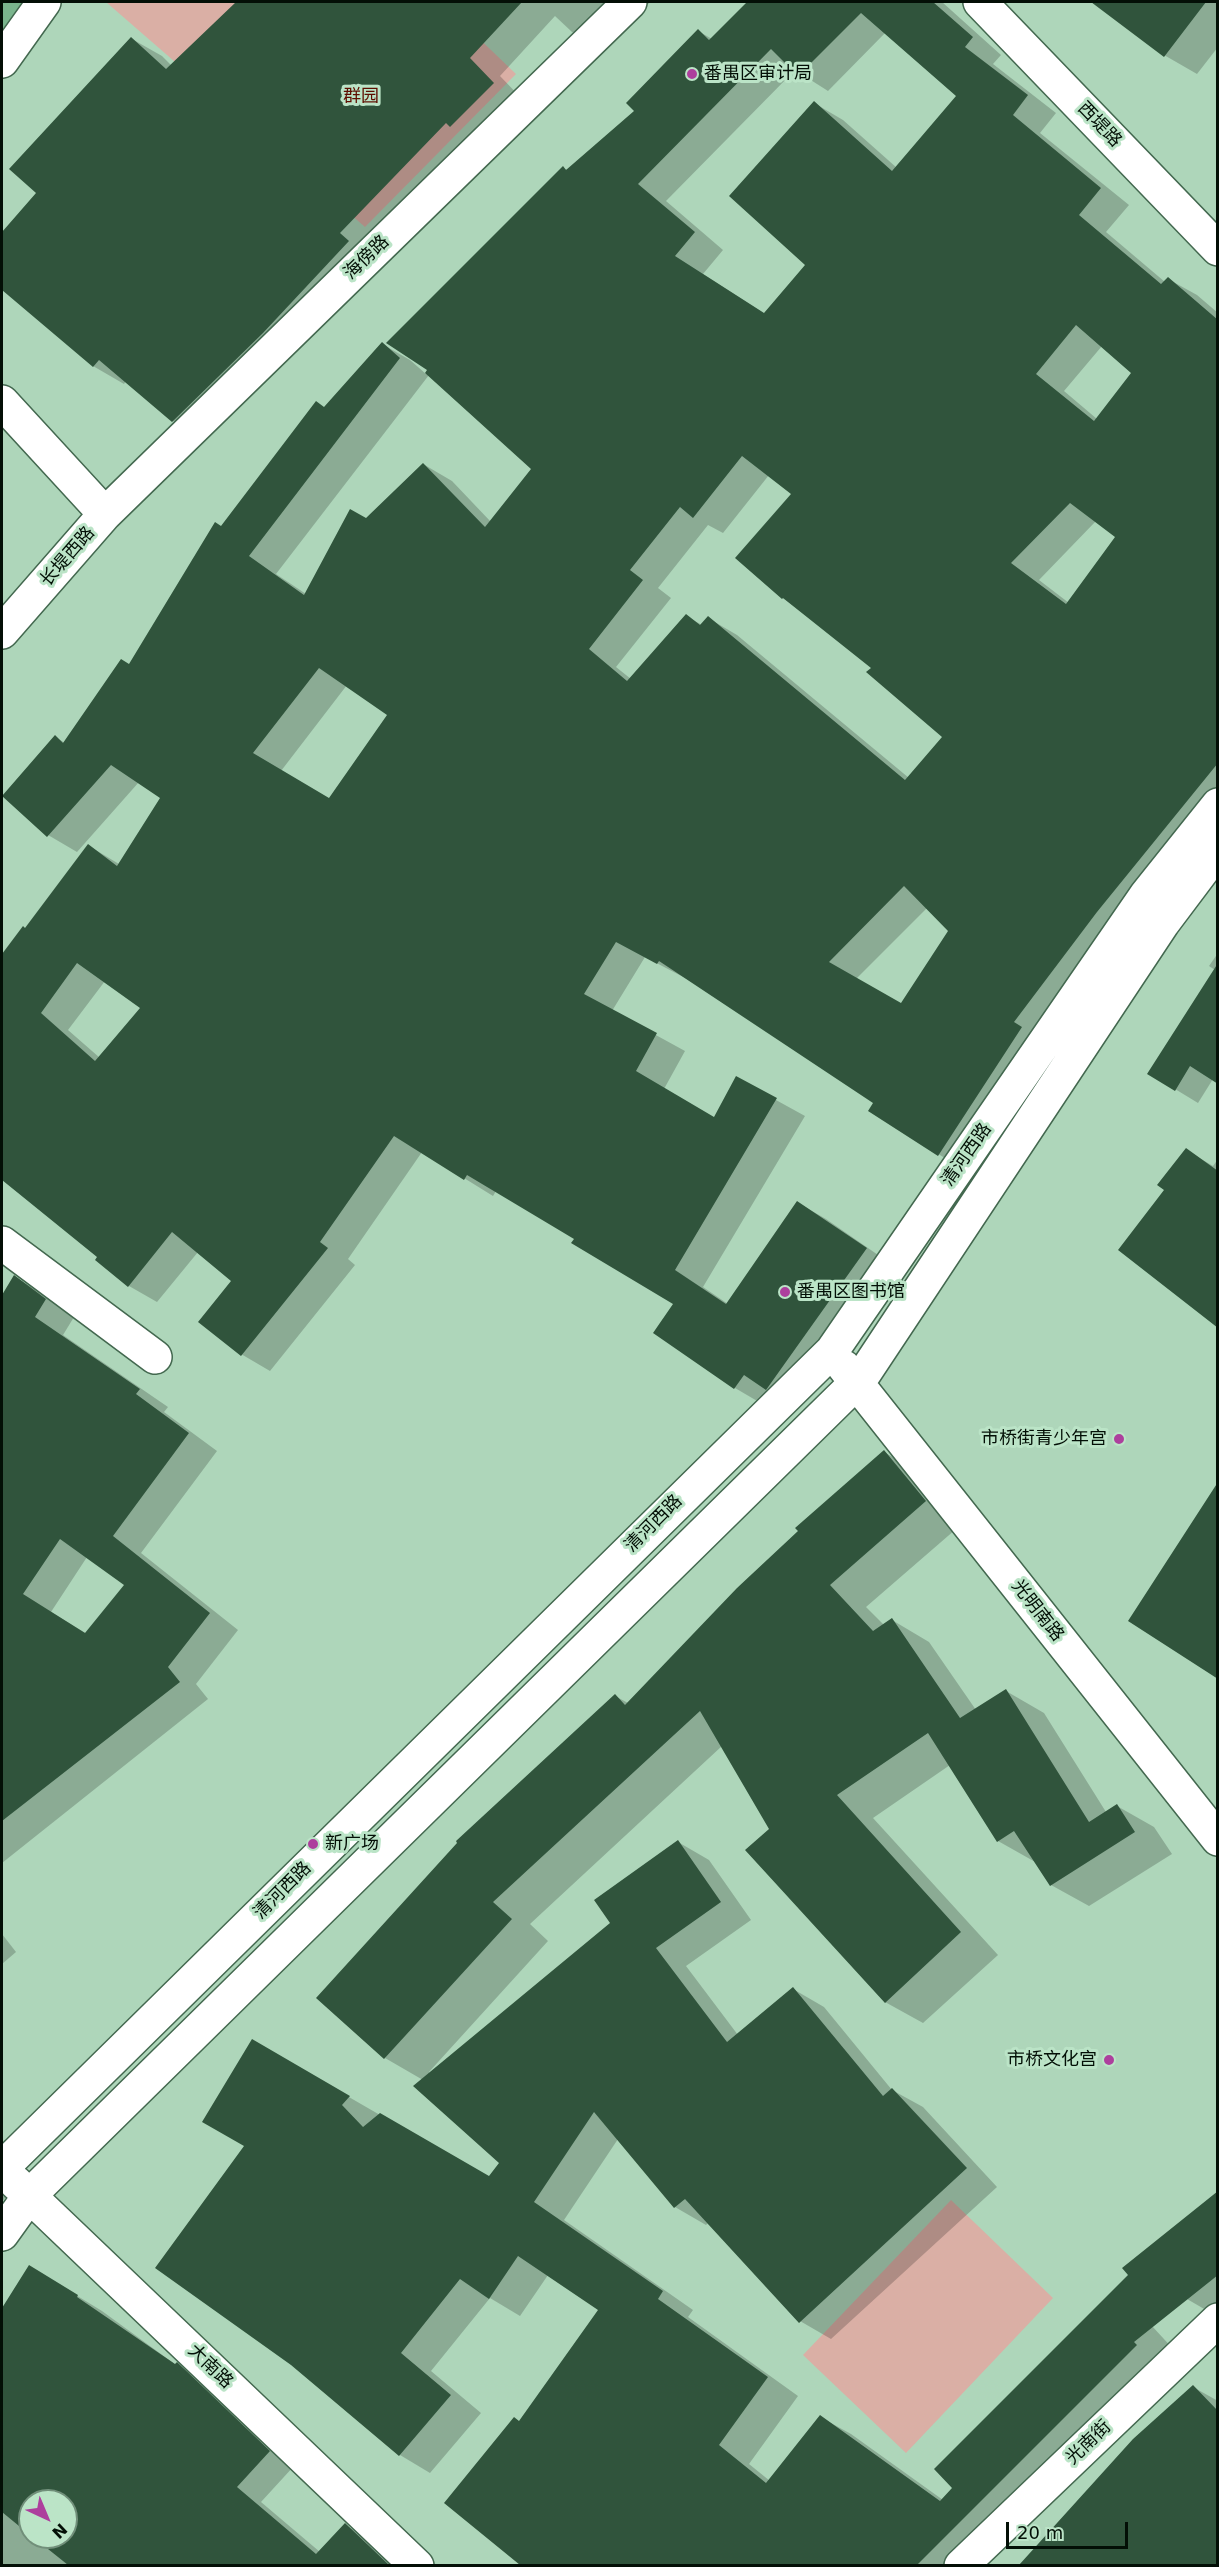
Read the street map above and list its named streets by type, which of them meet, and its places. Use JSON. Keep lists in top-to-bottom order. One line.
{"streets":{"street":["西堤路","海傍路","长堤西路","清河西路","光明南路","大南路","光南街"]},"crossings":[["海傍路","长堤西路"],["清河西路","光明南路"],["清河西路","大南路"]],"parks":["群园"],"places":["番禺区审计局","番禺区图书馆","市桥街青少年宫","新广场","市桥文化宫"],"scale_bar":"20 m","north":"bottom right"}
